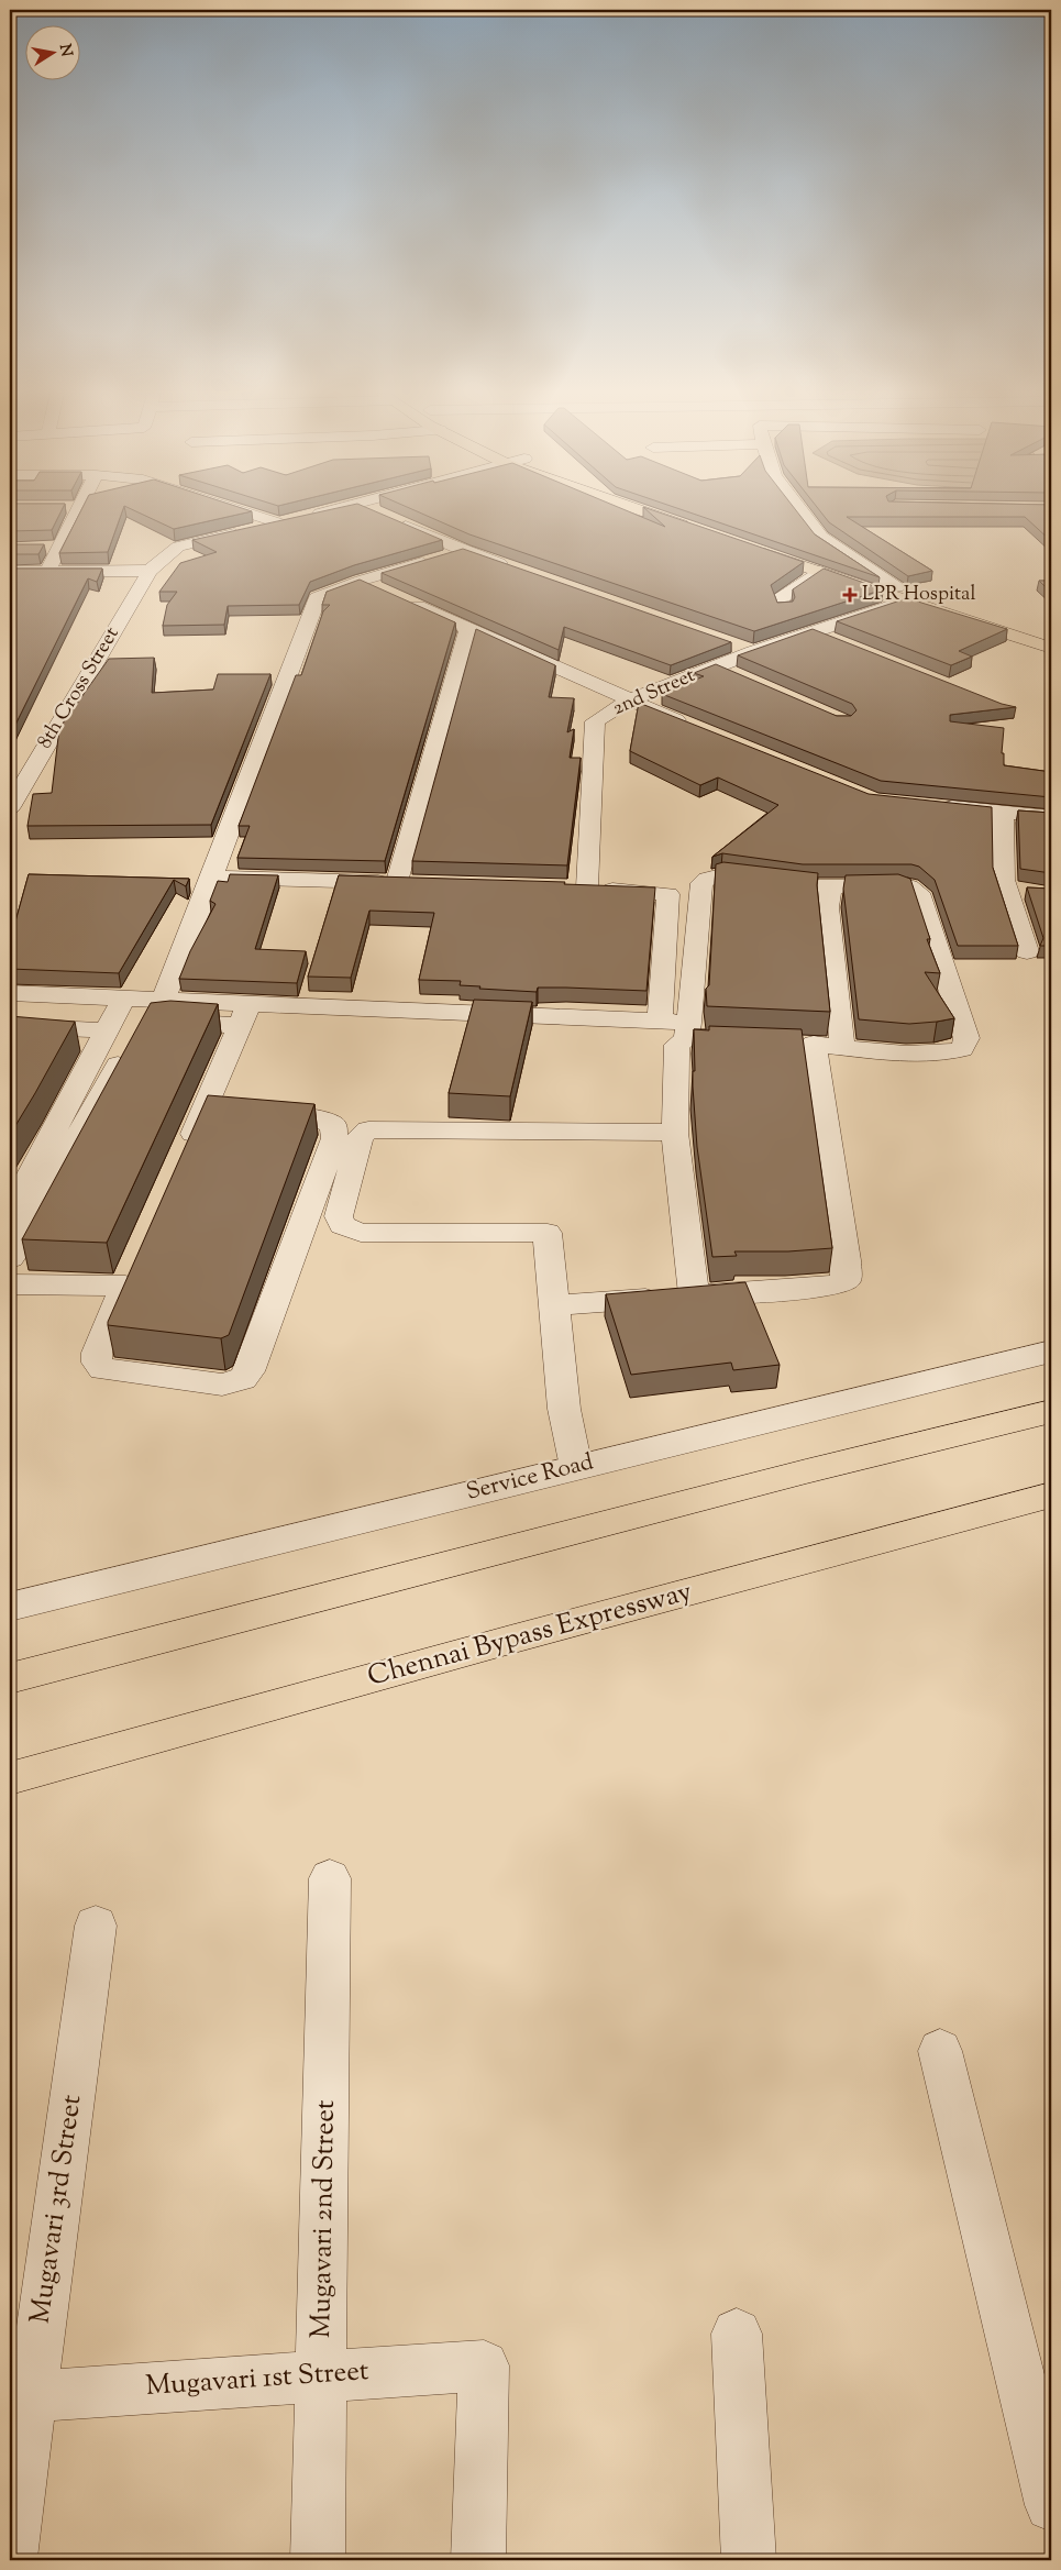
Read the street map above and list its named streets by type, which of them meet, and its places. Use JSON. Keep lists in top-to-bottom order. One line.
{"streets":{"main road":["Chennai Bypass Expressway"],"street":["8th Cross Street","2nd Street","Service Road","Mugavari 3rd Street","Mugavari 2nd Street","Mugavari 1st Street"]},"crossings":[["Mugavari 3rd Street","Mugavari 1st Street"],["Mugavari 2nd Street","Mugavari 1st Street"]],"places":{"health":["LPR Hospital"]},"north":"right"}
